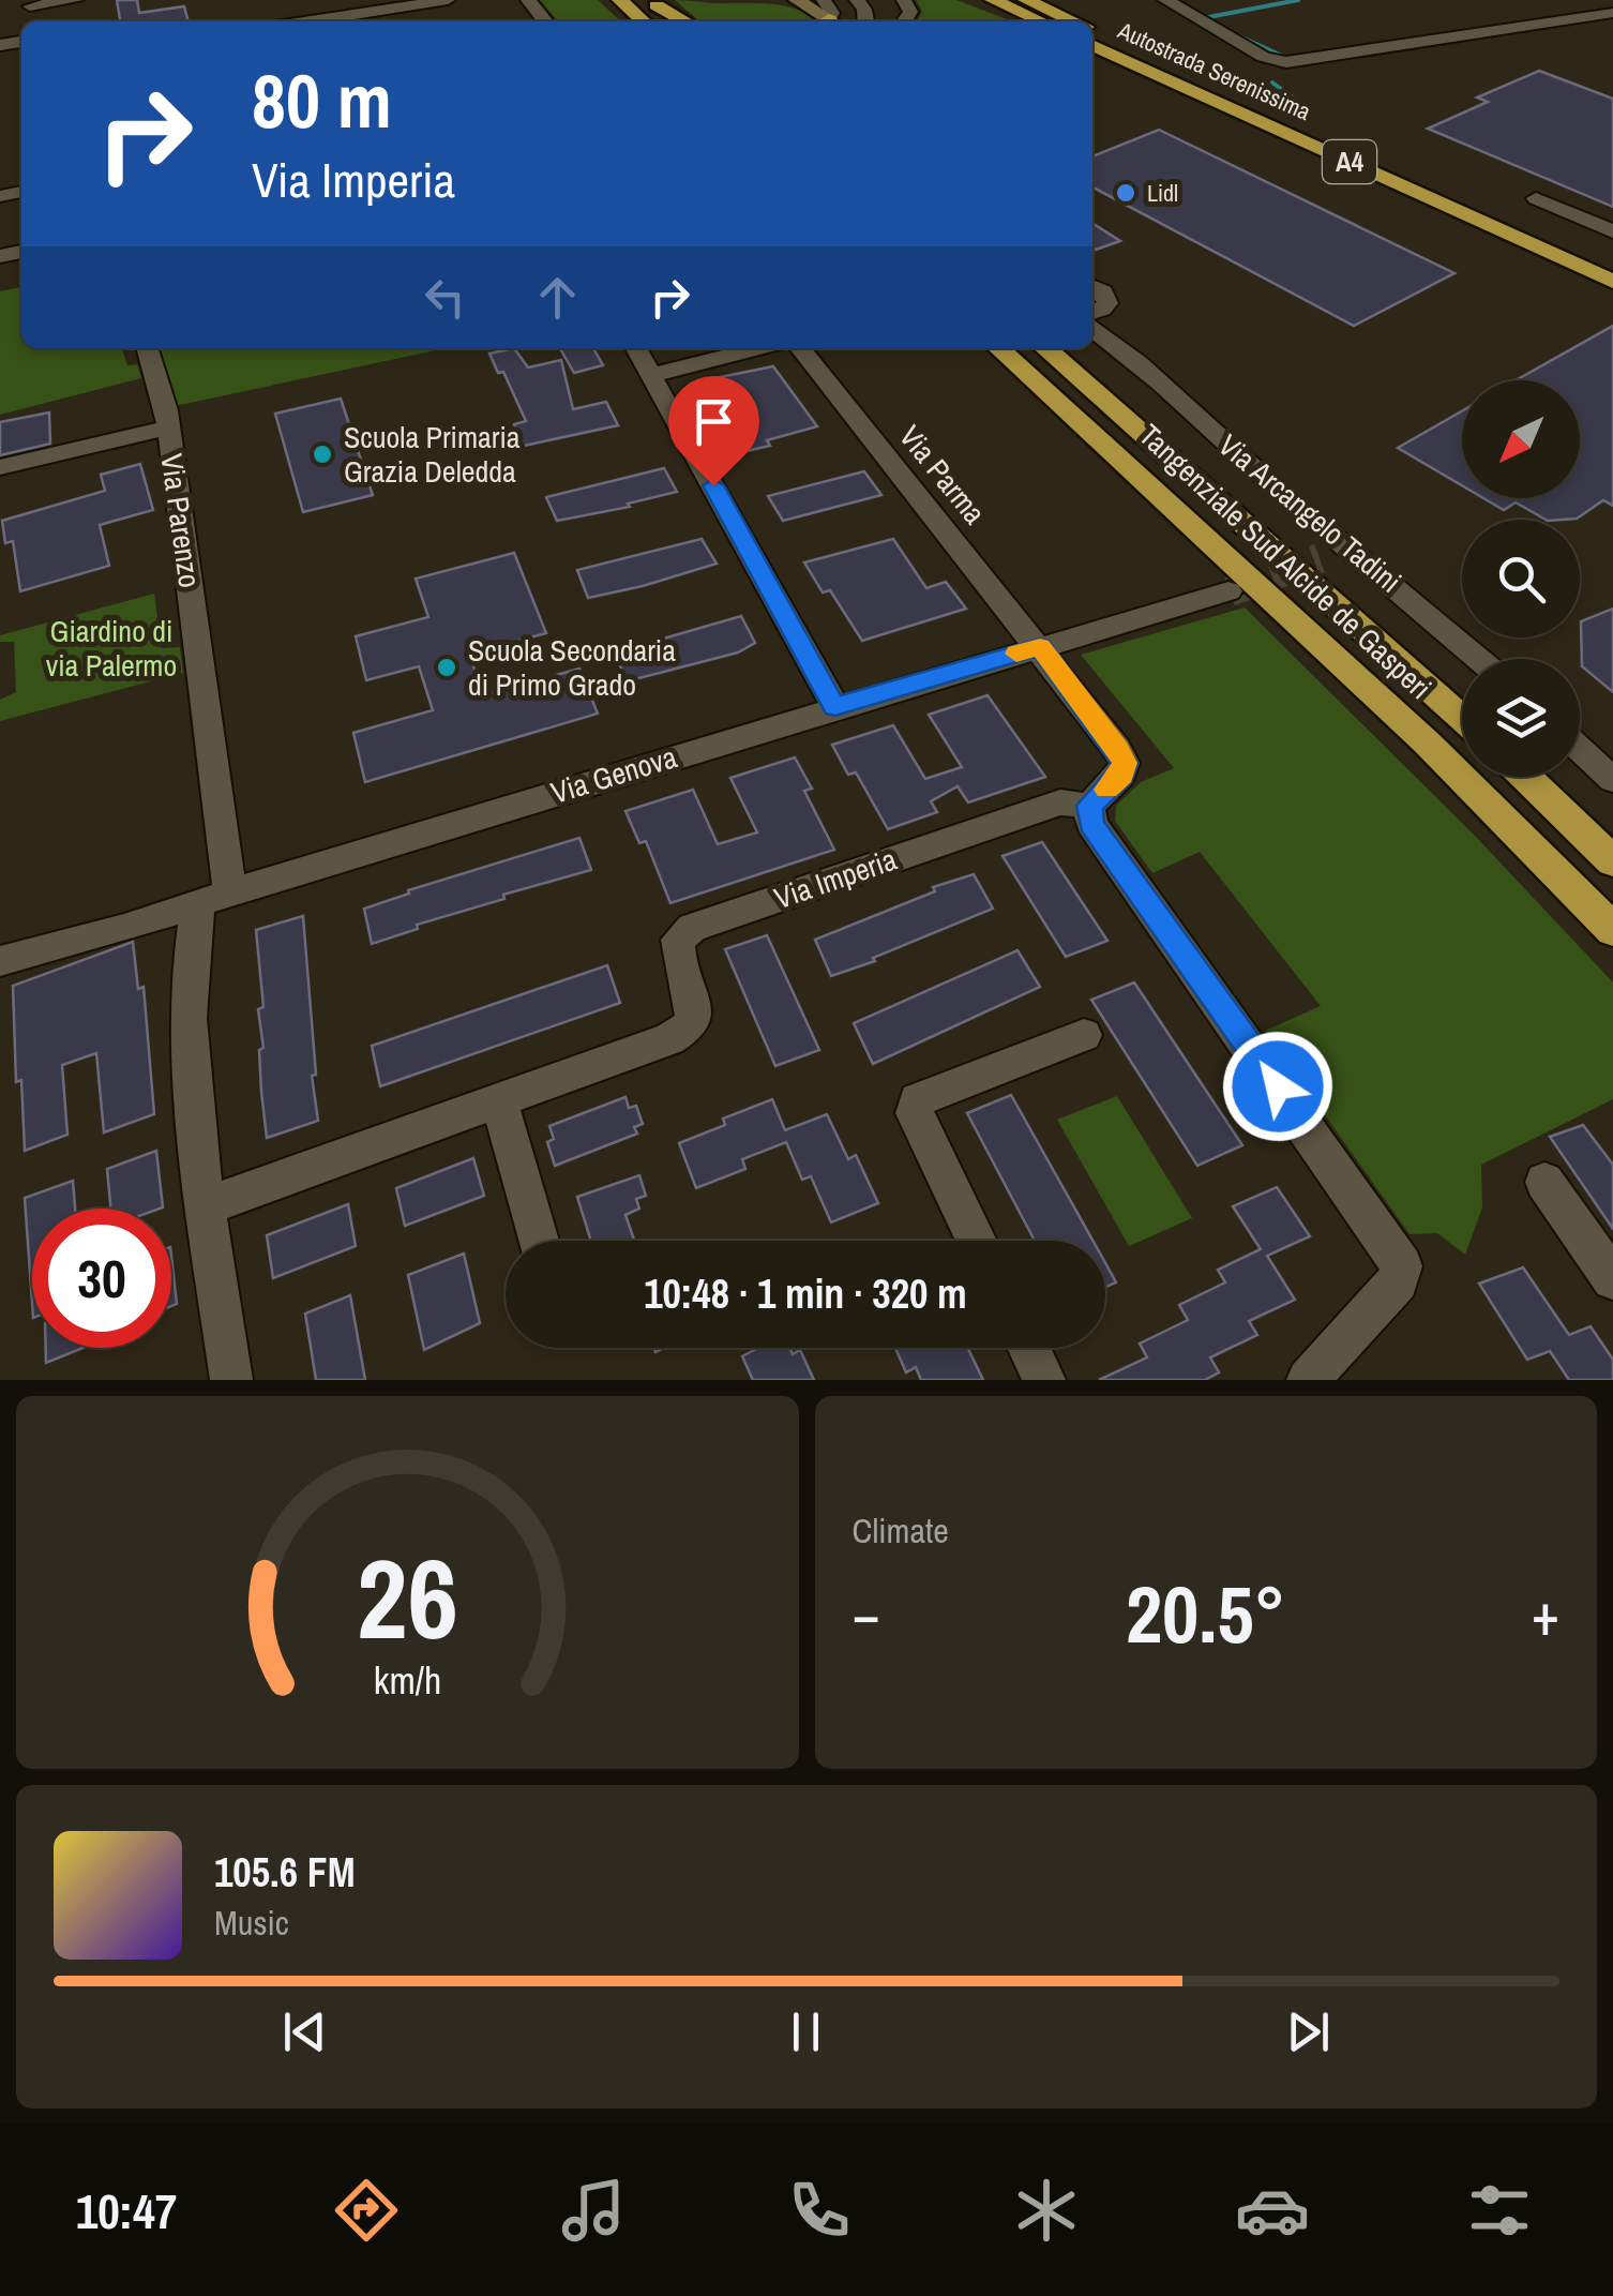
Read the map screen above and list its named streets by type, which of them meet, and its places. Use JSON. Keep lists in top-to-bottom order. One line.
{"streets":{"highway":["Autostrada Serenissima","A4","Tangenziale Sud Alcide de Gasperi"],"street":["Via Parma","Via Arcangelo Tadini","Via Parenzo","Via Genova","Via Imperia"]},"crossings":[["Via Parma","Via Genova"],["Via Parenzo","Via Genova"],["Via Parenzo","Via Imperia"]],"parks":["Giardino di via Palermo"],"places":["Lidl","Scuola Primaria Grazia Deledda","Scuola Secondaria di Primo Grado"],"north":"bottom left","page":{"turn":["80 m","Via Imperia"],"limit":"30","trip":"10:48 · 1 min · 320 m","tile":"Climate","heat":["−","20.5°","+"],"song":["105.6 FM","Music"],"tabs":"10:47","gauge":["26","km/h"]}}
